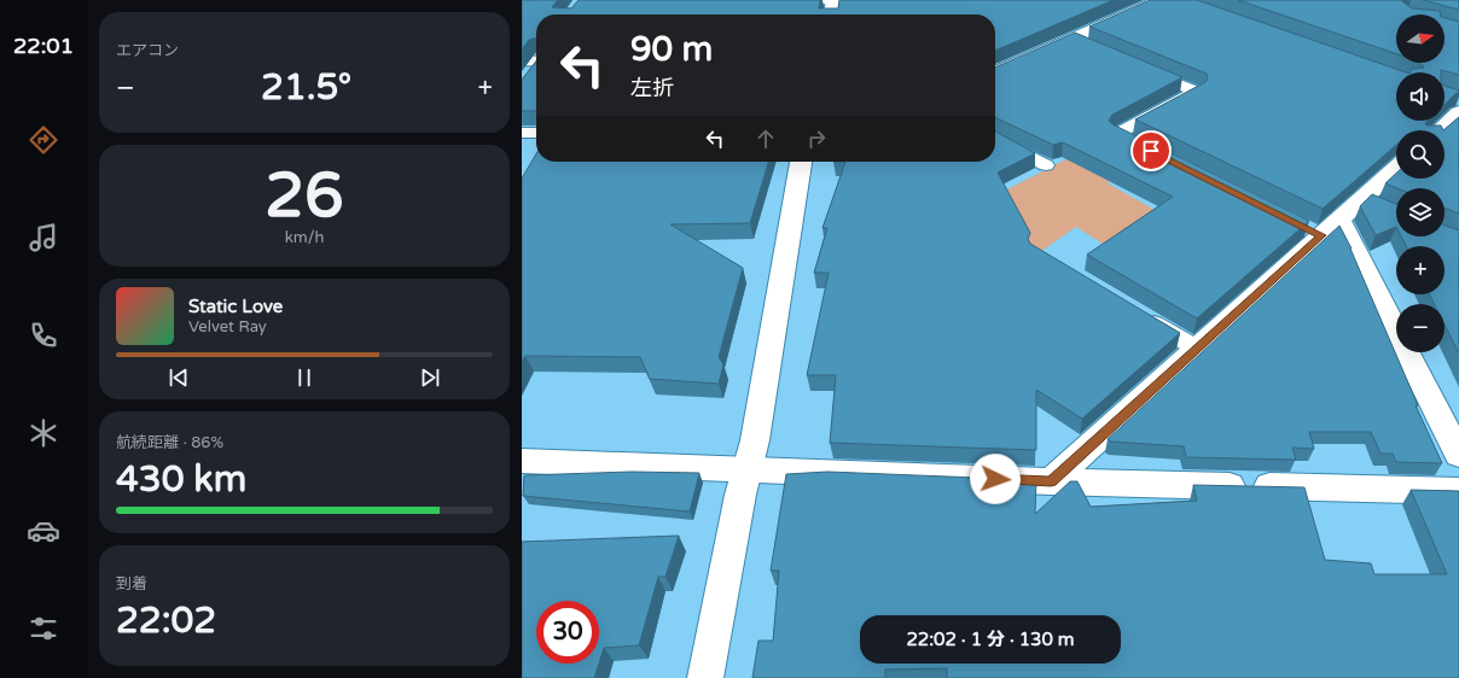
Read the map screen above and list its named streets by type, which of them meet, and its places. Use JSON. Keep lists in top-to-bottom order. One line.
{"north":"right","page":{"tabs":"22:01","tile":["エアコン",["26","km/h"],["航続距離 · 86%","430 km"],["到着","22:02"]],"map_buttons":["+","−"],"turn":["90 m","左折"],"heat":["−","21.5°","+"],"song":["Static Love","Velvet Ray"],"limit":"30","trip":"22:02 · 1 分 · 130 m"}}
